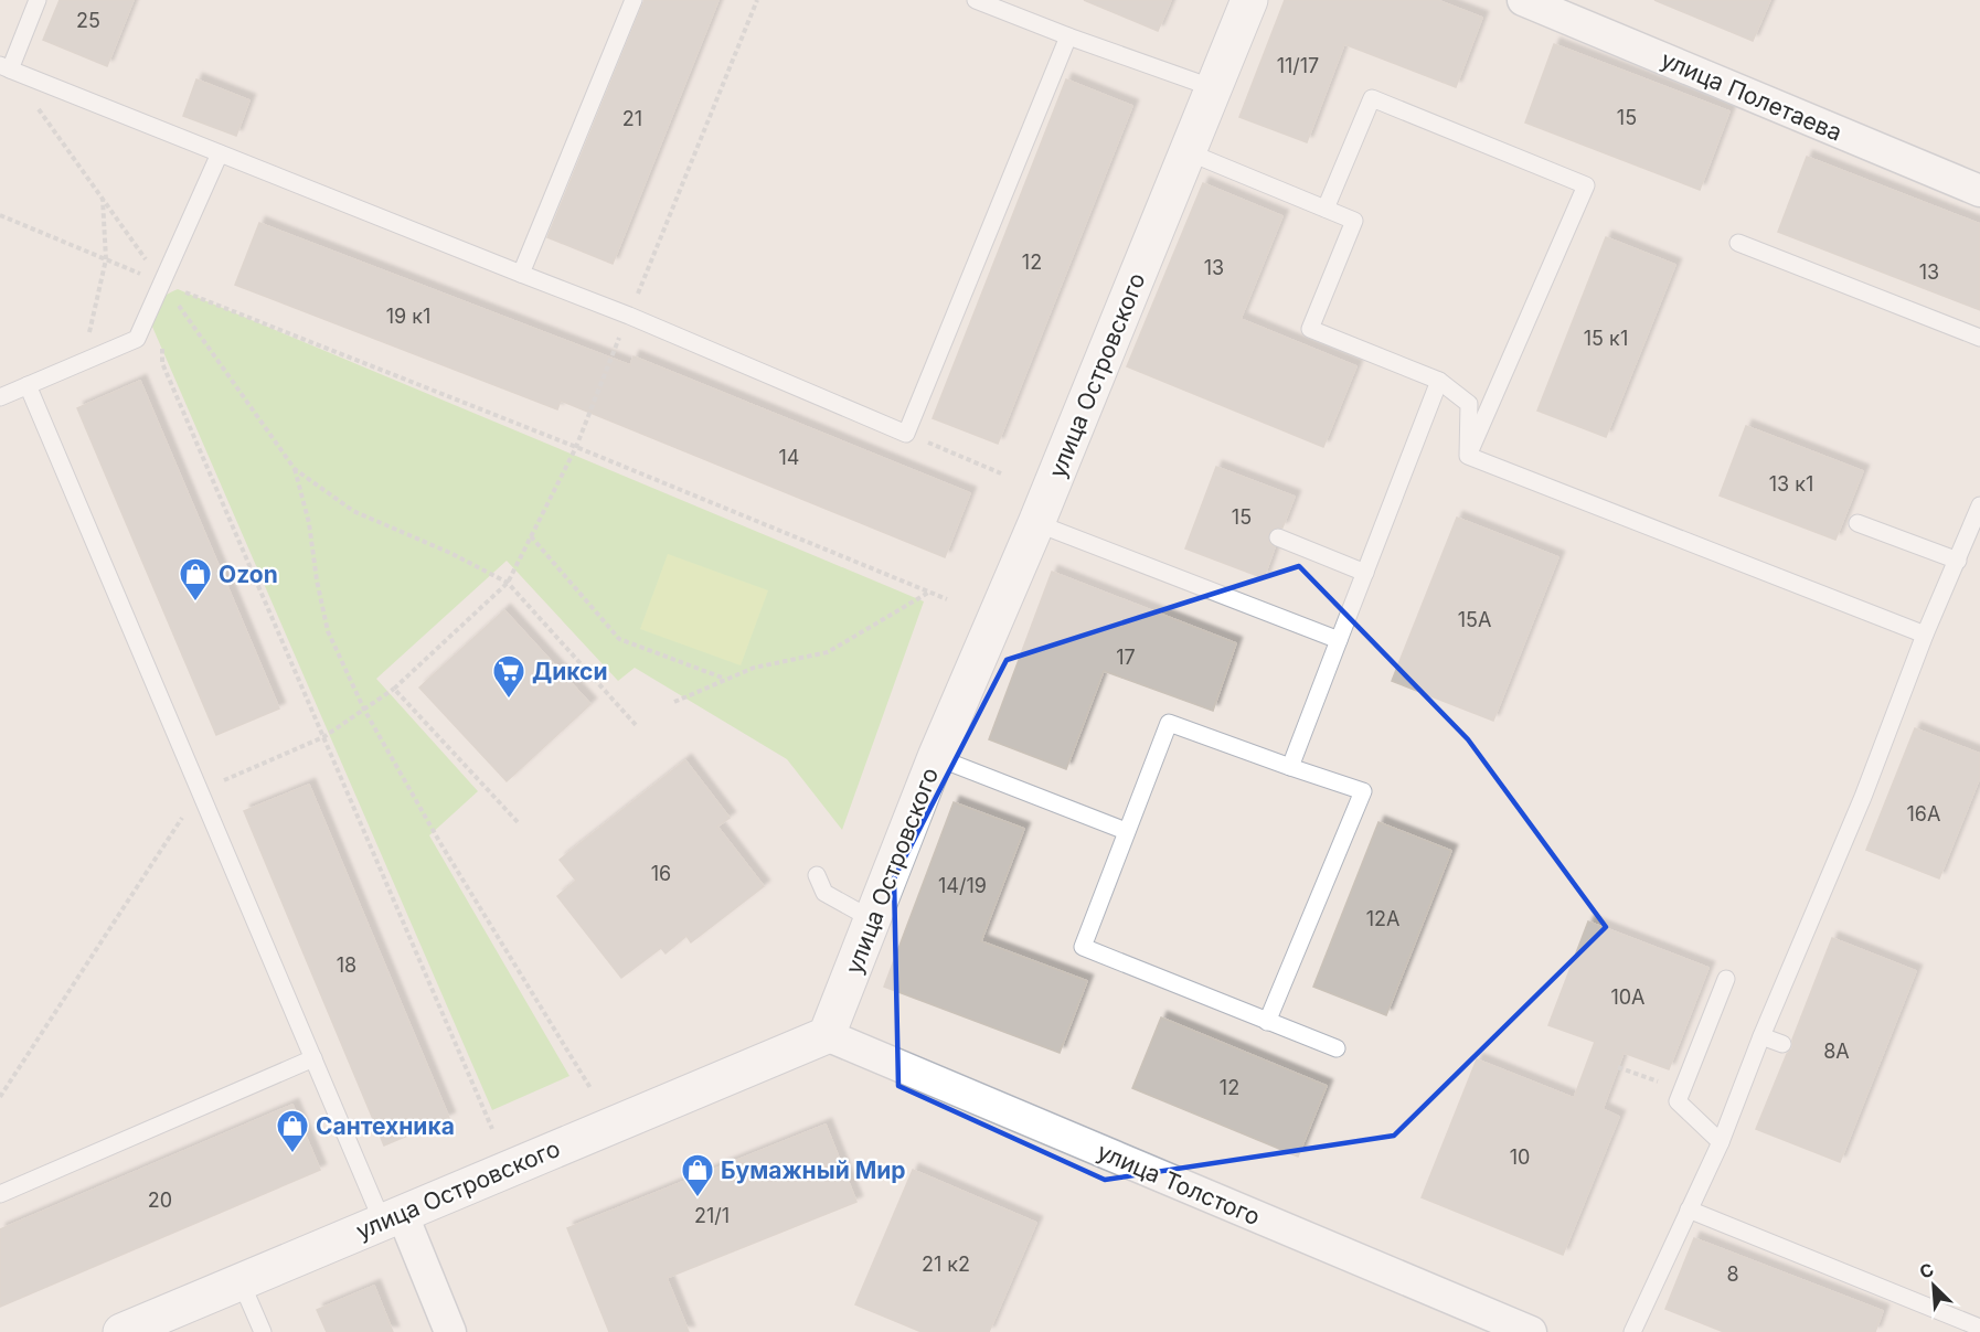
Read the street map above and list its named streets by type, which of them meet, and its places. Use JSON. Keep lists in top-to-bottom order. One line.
{"streets":{"street":["улица Полетаева","улица Островского","улица Толстого"]},"crossings":[["улица Островского","улица Толстого"]],"places":{"shop":["Ozon","Сантехника","Бумажный Мир"],"supermarket":["Дикси"]},"house_numbers":["25","11/17","15","21","12","13","13","19 к1","15 к1","14","13 к1","15","15А","17","16А","16","14/19","12А","18","10А","8А","12","10","20","21/1","21 к2","8"],"north":"top left"}
